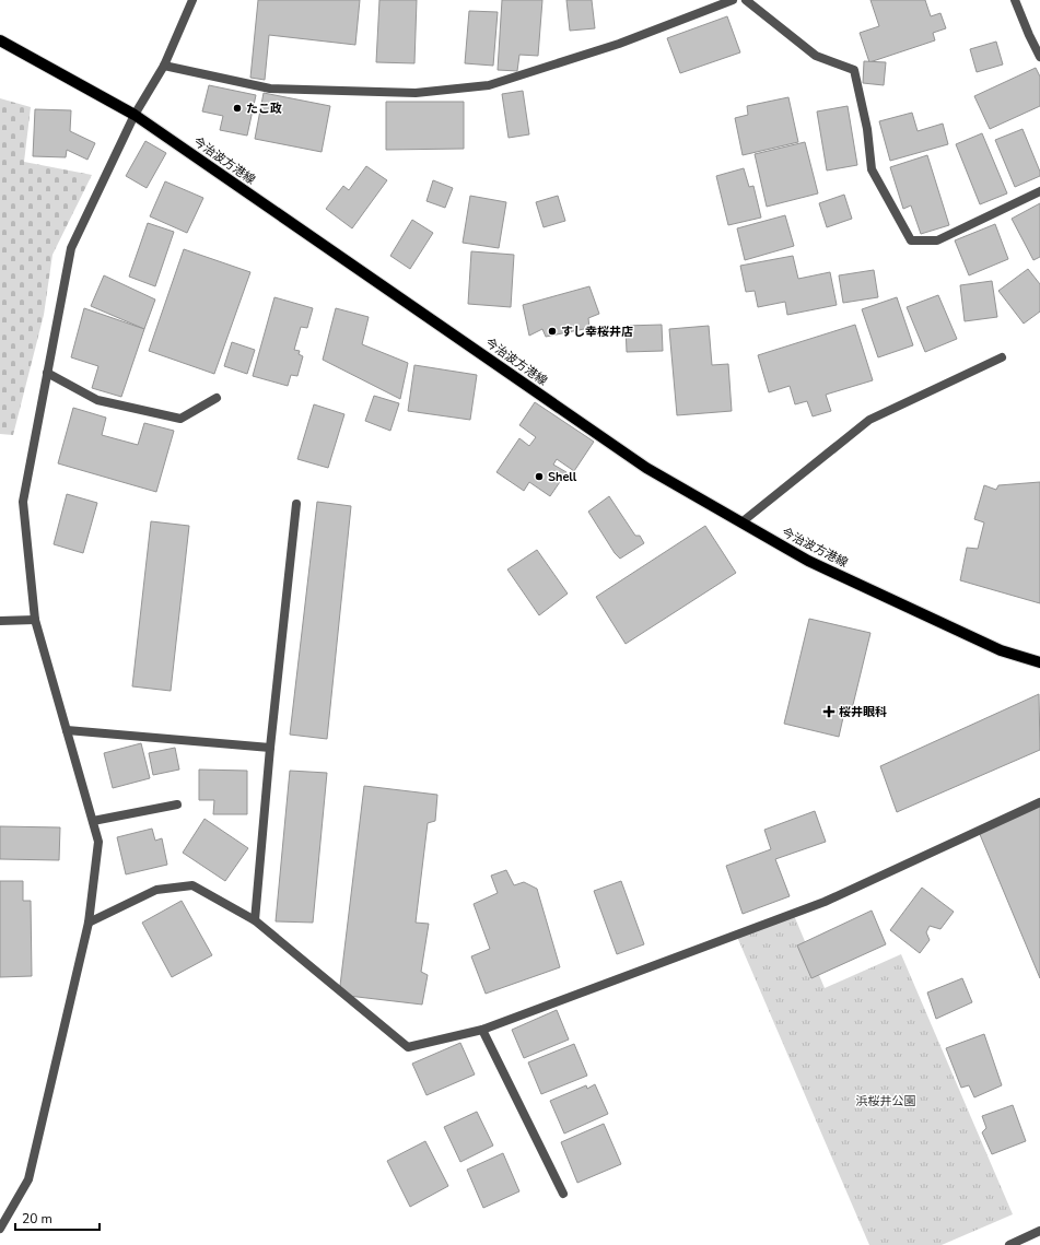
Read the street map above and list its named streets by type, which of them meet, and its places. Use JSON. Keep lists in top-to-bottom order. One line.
{"streets":{"main road":["今治波方港線"]},"parks":["浜桜井公園"],"places":{"other":["たこ政","すし幸桜井店","Shell"],"health":["桜井眼科"]},"scale_bar":"20 m"}
